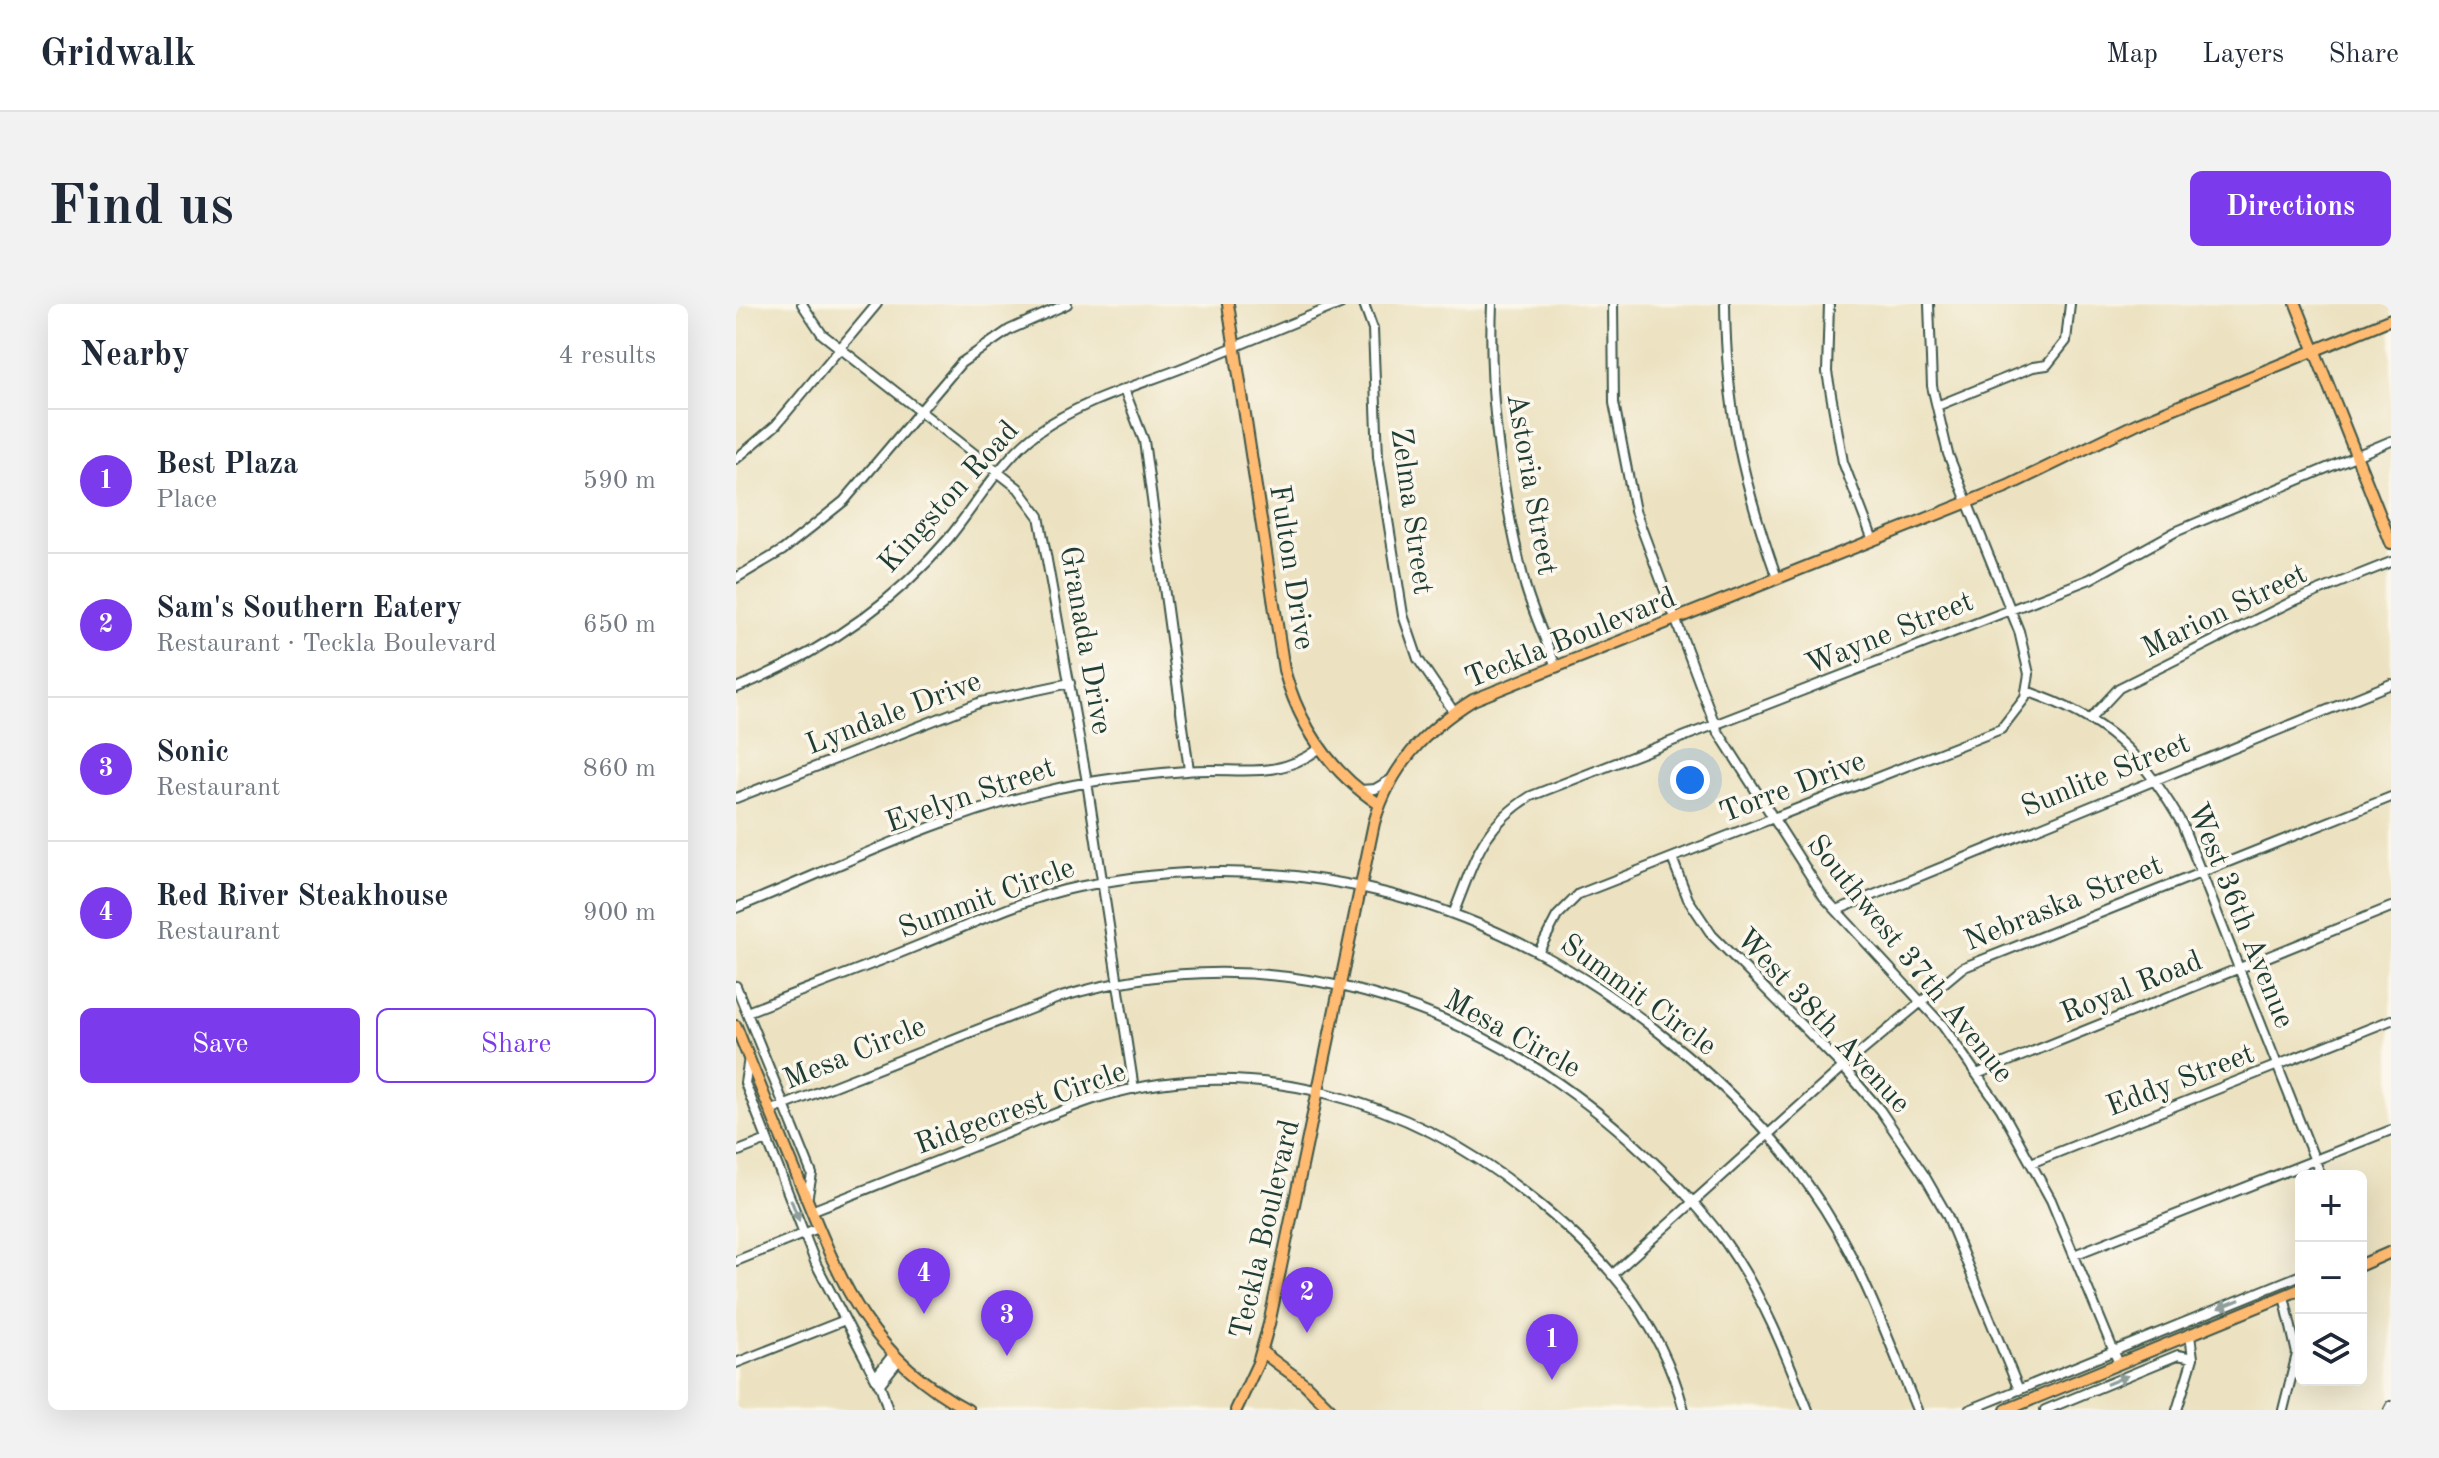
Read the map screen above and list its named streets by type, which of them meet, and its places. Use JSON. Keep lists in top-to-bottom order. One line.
{"streets":{"main road":["Fulton Drive","Teckla Boulevard"],"street":["Astoria Street","Kingston Road","Zelma Street","Marion Street","Wayne Street","Granada Drive","Lyndale Drive","Sunlite Street","Torre Drive","Evelyn Street","Summit Circle","Nebraska Street","West 36th Avenue","Southwest 37th Avenue","Royal Road","West 38th Avenue","Mesa Circle","Eddy Street","Ridgecrest Circle"]},"crossings":[["Astoria Street","Teckla Boulevard"],["Kingston Road","Fulton Drive"],["Kingston Road","Granada Drive"],["Zelma Street","Teckla Boulevard"],["Fulton Drive","Teckla Boulevard"],["Fulton Drive","Evelyn Street"],["Marion Street","West 36th Avenue"],["Wayne Street","Summit Circle"],["Wayne Street","Southwest 37th Avenue"],["Teckla Boulevard","Summit Circle"],["Teckla Boulevard","Southwest 37th Avenue"],["Teckla Boulevard","Mesa Circle"],["Teckla Boulevard","Ridgecrest Circle"],["Granada Drive","Lyndale Drive"],["Granada Drive","Evelyn Street"],["Granada Drive","Summit Circle"],["Granada Drive","Mesa Circle"],["Granada Drive","Ridgecrest Circle"],["Sunlite Street","West 36th Avenue"],["Sunlite Street","Southwest 37th Avenue"],["Torre Drive","Summit Circle"],["Torre Drive","West 36th Avenue"],["Torre Drive","Southwest 37th Avenue"],["Torre Drive","West 38th Avenue"],["Summit Circle","Nebraska Street"],["Nebraska Street","West 36th Avenue"],["Nebraska Street","Southwest 37th Avenue"],["Nebraska Street","West 38th Avenue"],["Nebraska Street","Mesa Circle"],["Nebraska Street","Ridgecrest Circle"],["West 36th Avenue","Royal Road"],["West 36th Avenue","Eddy Street"],["Southwest 37th Avenue","Royal Road"],["Southwest 37th Avenue","Eddy Street"]],"page":{"header":"Gridwalk","nav":["Map","Layers","Share"],"buttons":["Directions",["Save","Share"]],"title":"Find us","heading":["Nearby","4 results"],"list":[{"mark":"1","name":"Best Plaza","note":"Place","value":"590 m"},{"mark":"2","name":"Sam's Southern Eatery","note":"Restaurant · Teckla Boulevard","value":"650 m"},{"mark":"3","name":"Sonic","note":"Restaurant","value":"860 m"},{"mark":"4","name":"Red River Steakhouse","note":"Restaurant","value":"900 m"}],"map_buttons":["+","−"],"pins":["4","2","3","1"]}}
